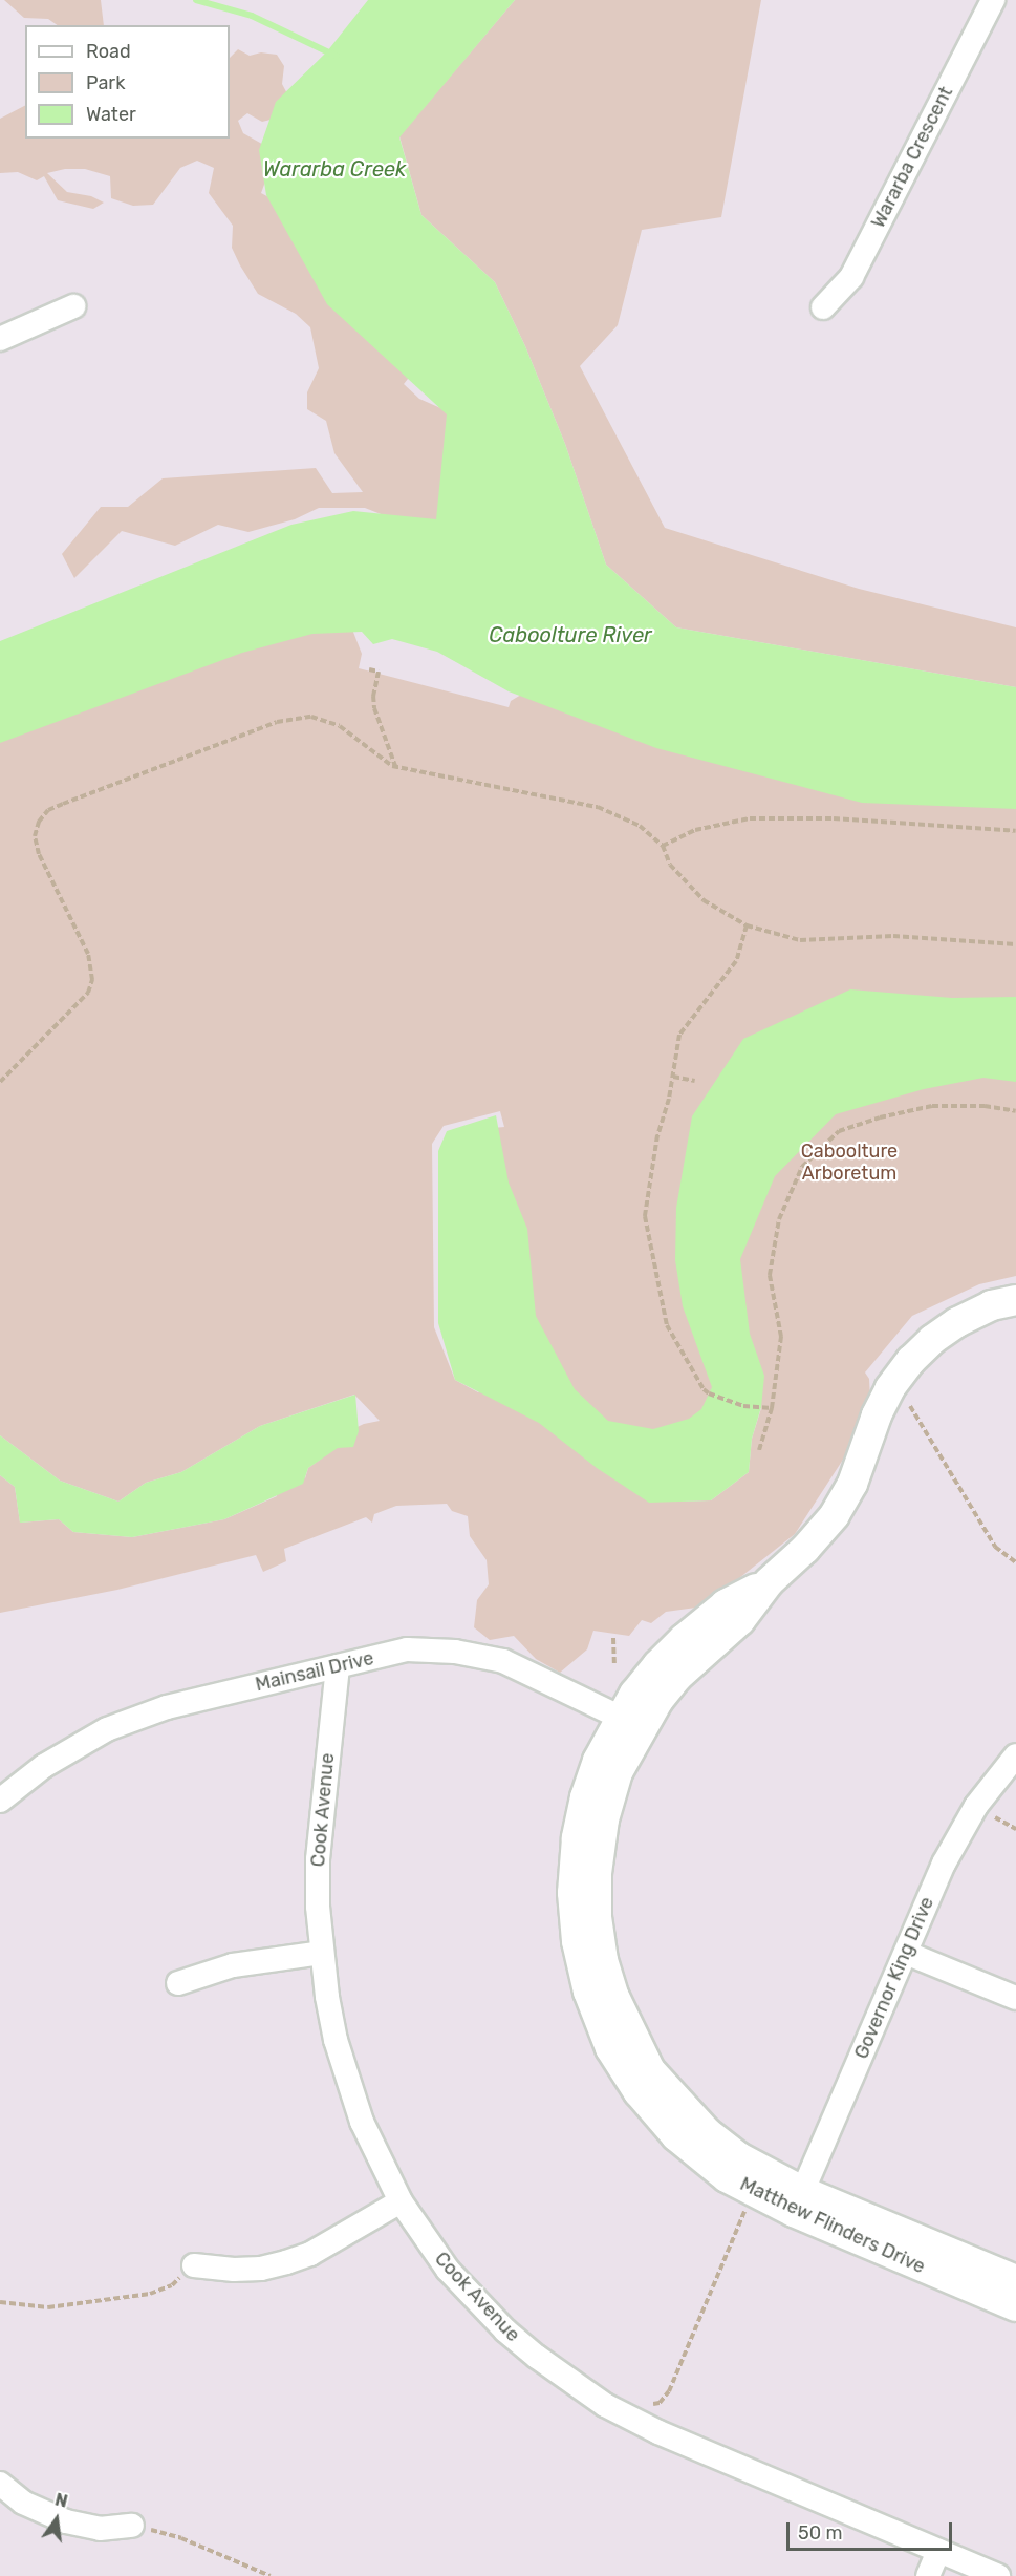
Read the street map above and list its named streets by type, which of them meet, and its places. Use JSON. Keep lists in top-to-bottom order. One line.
{"streets":{"street":["Wararba Crescent","Mainsail Drive","Cook Avenue","Governor King Drive","Matthew Flinders Drive"]},"crossings":[["Mainsail Drive","Cook Avenue"],["Mainsail Drive","Matthew Flinders Drive"],["Governor King Drive","Matthew Flinders Drive"]],"water":["Wararba Creek","Caboolture River"],"parks":["Caboolture Arboretum"],"legend":["Road","Park","Water"],"scale_bar":"50 m","north":"top"}
